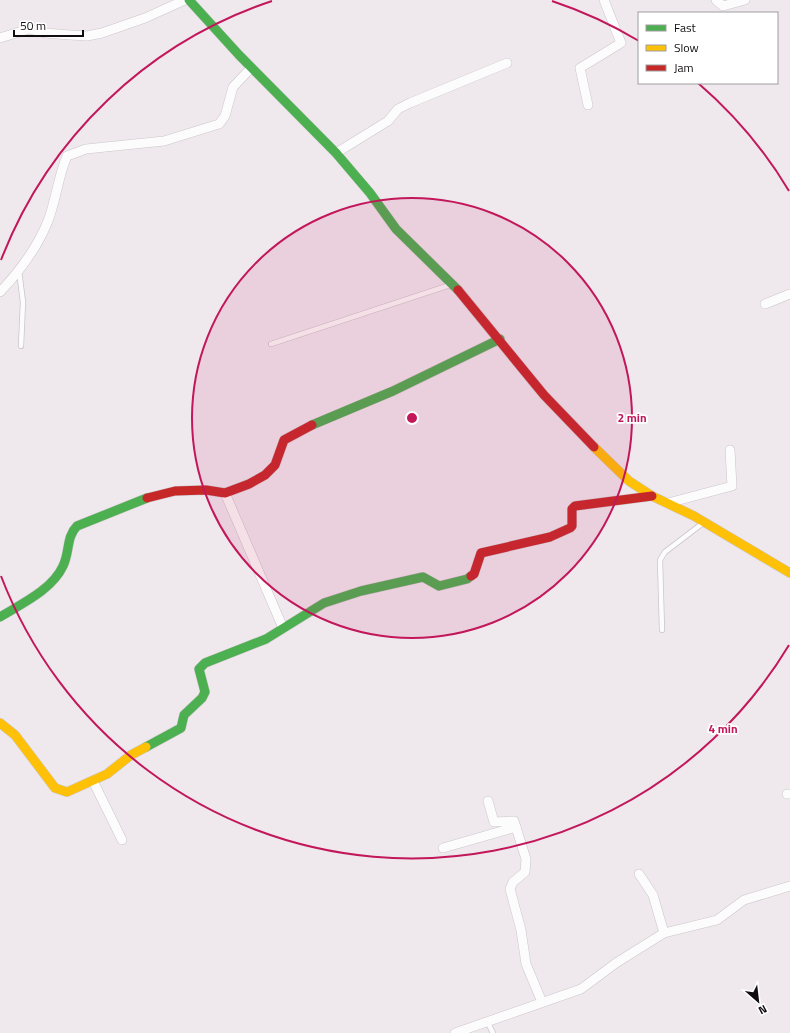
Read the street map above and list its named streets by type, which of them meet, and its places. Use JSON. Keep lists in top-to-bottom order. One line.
{"legend":["Fast","Slow","Jam"],"scale_bar":"50 m","north":"bottom right","rings":["2 min","4 min"]}
